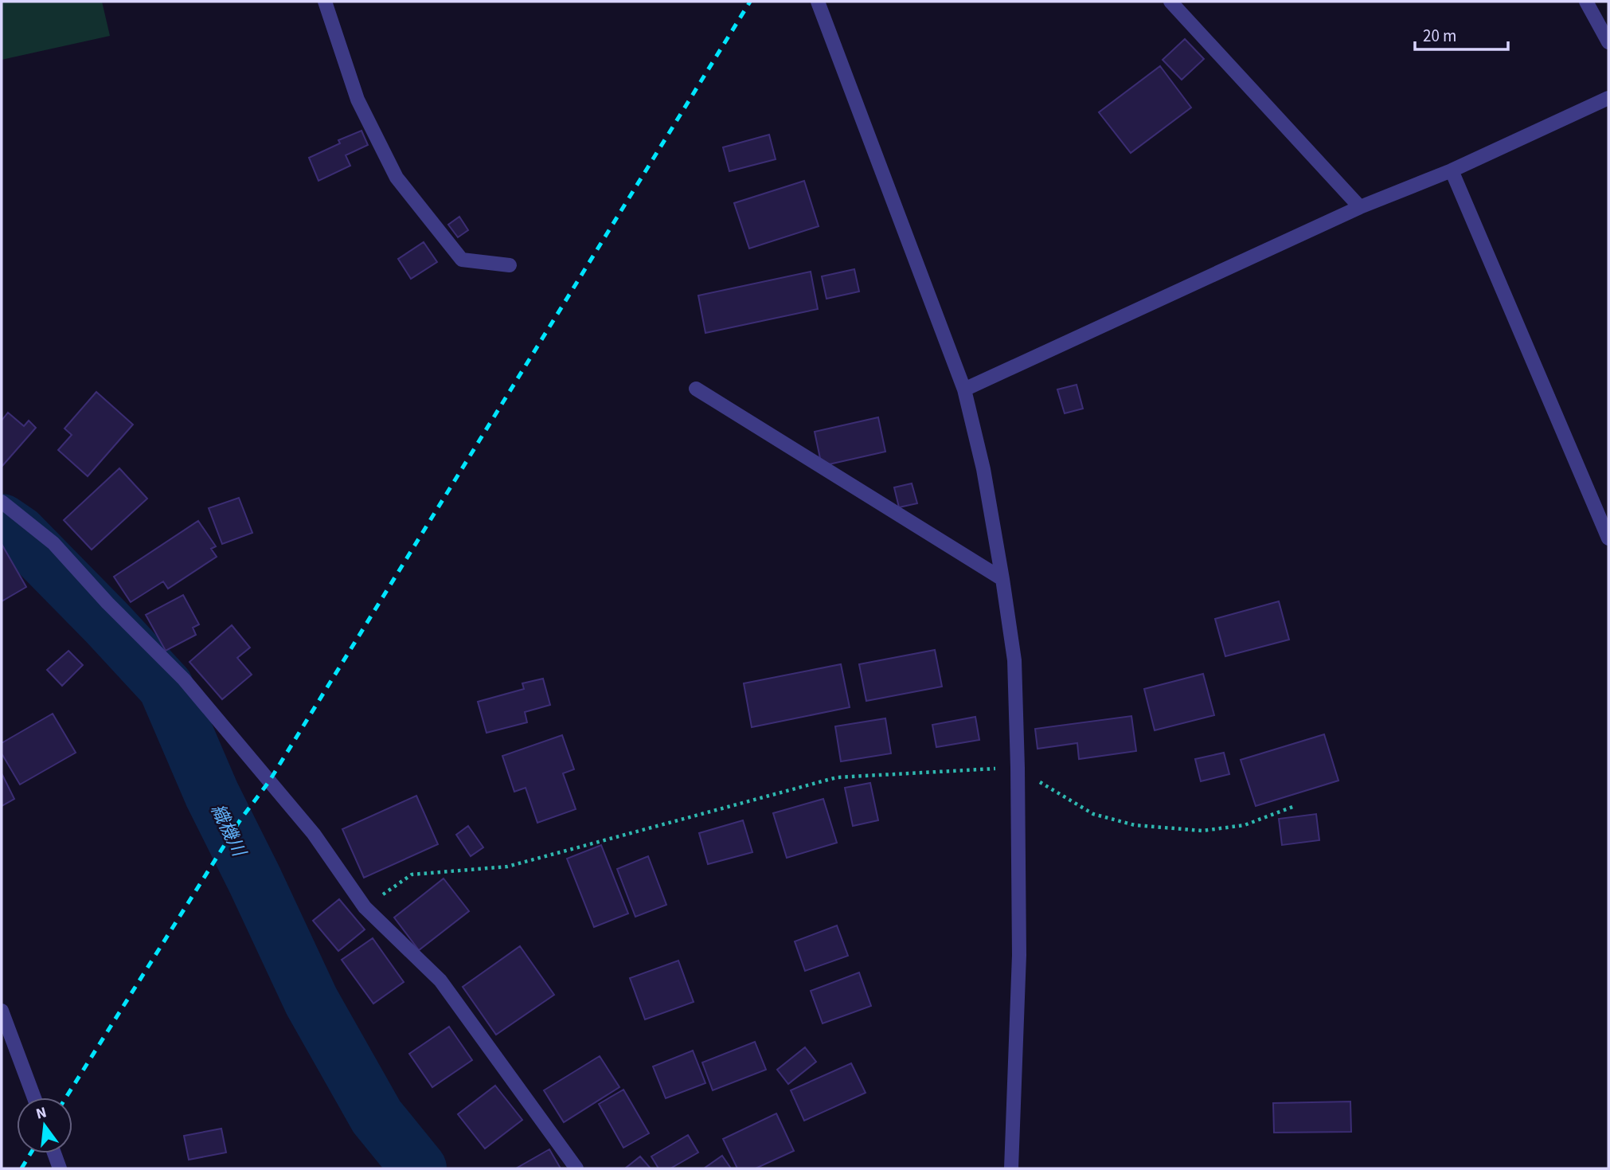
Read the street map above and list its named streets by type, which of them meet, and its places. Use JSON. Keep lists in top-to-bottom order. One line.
{"water":["織機川"],"scale_bar":"20 m","north":"top"}
